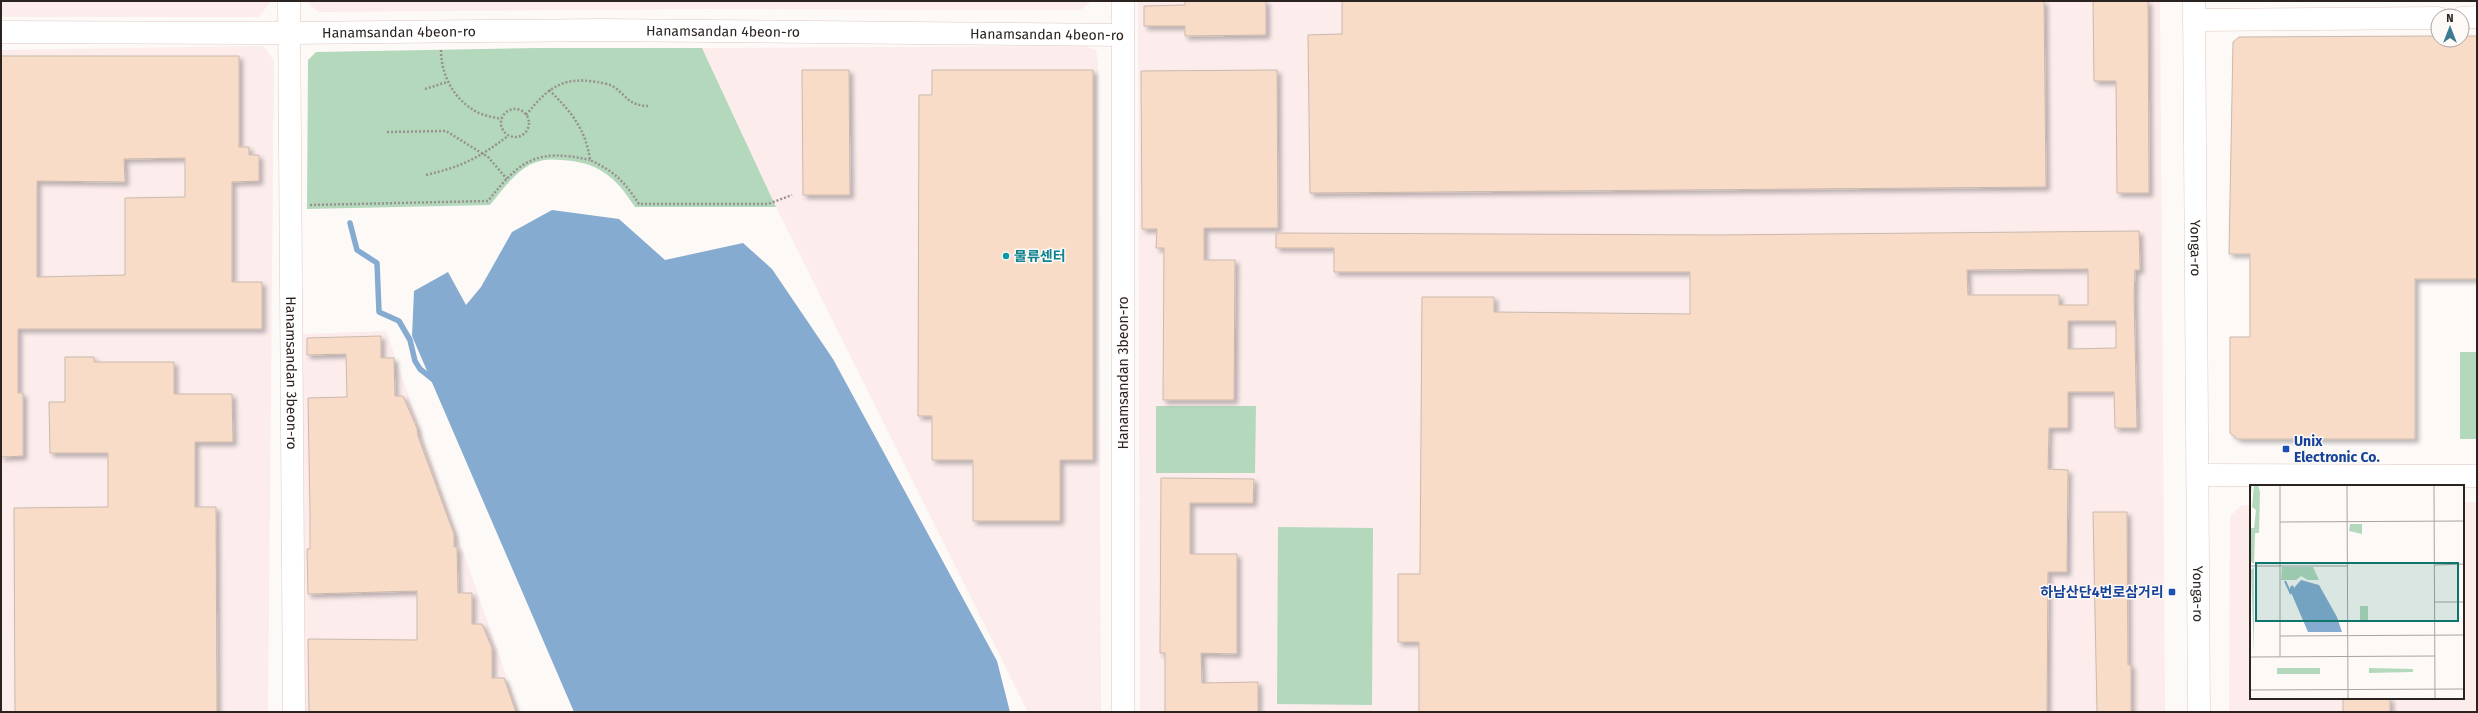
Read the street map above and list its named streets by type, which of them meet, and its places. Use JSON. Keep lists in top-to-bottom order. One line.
{"streets":{"street":["Hanamsandan 4beon-ro","Yonga-ro","Hanamsandan 3beon-ro"]},"crossings":[["Hanamsandan 4beon-ro","Hanamsandan 3beon-ro"]],"places":{"other":["물류센터"],"transit":["Unix Electronic Co.","하남산단4번로삼거리"]},"north":"top"}
